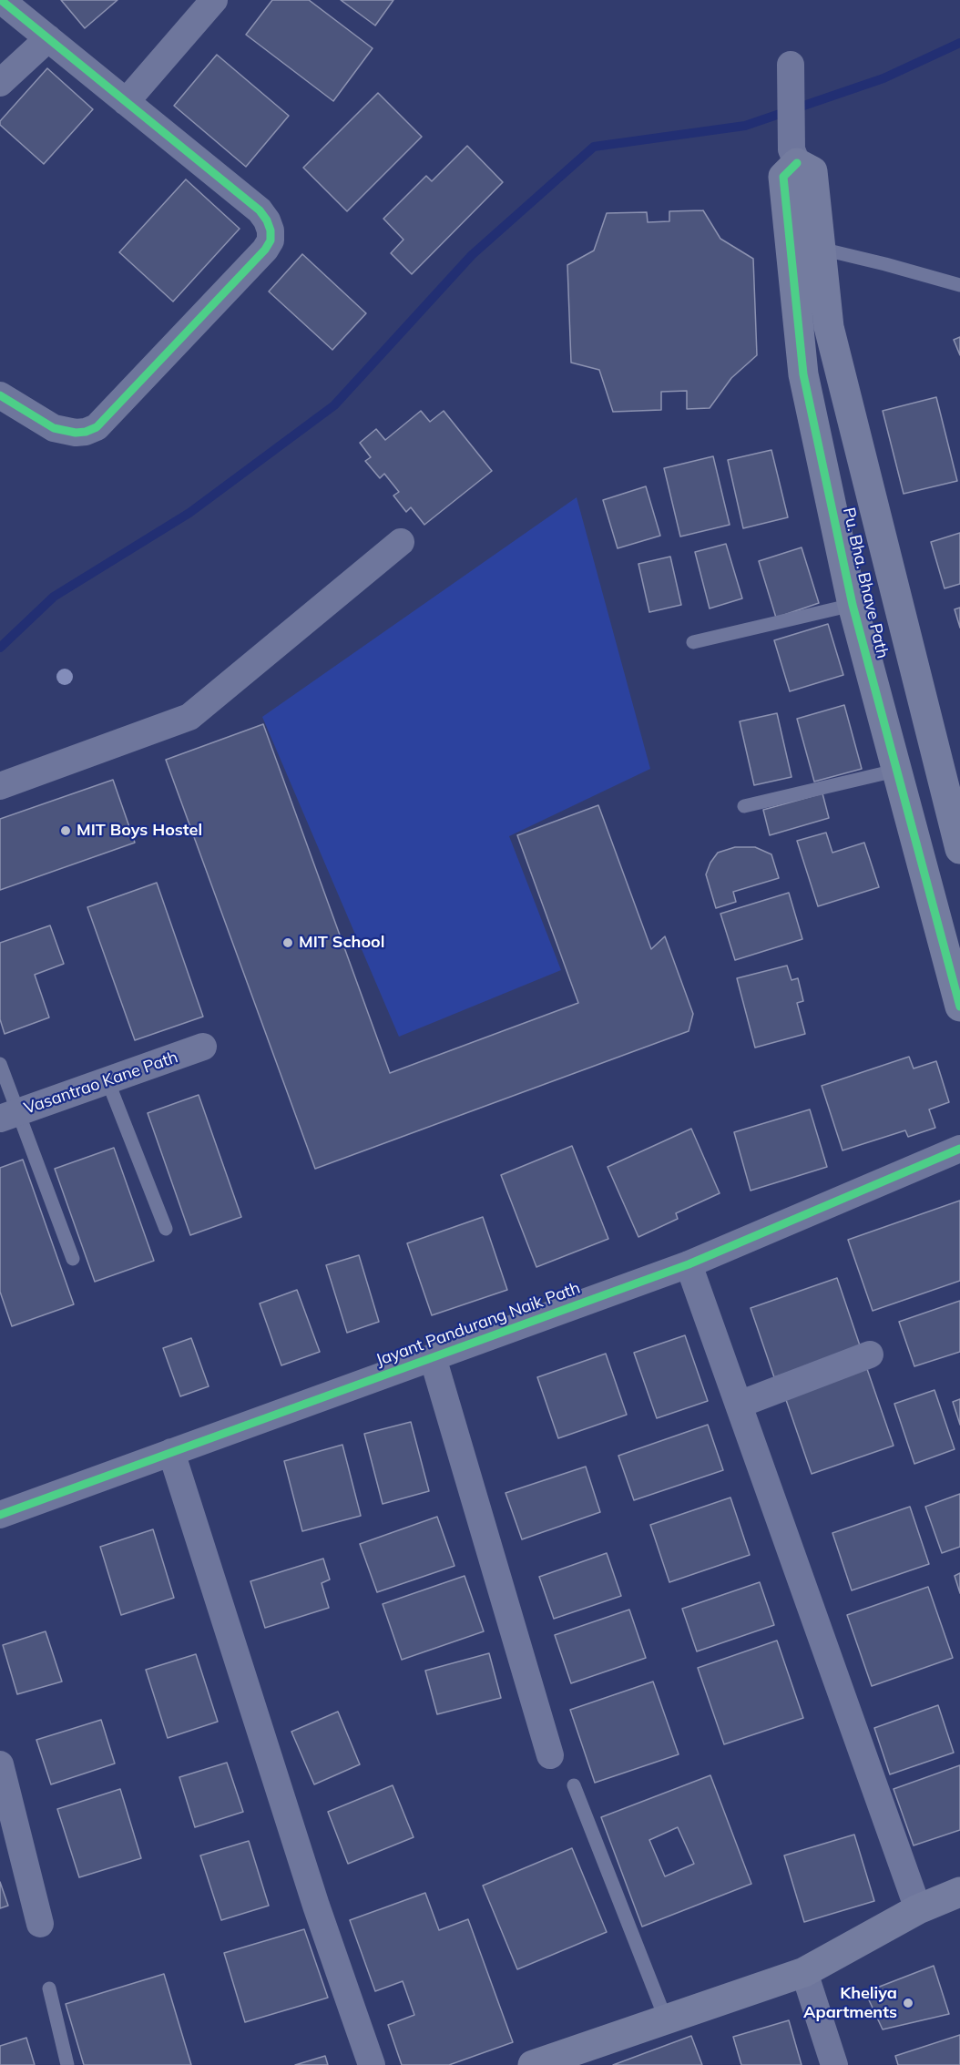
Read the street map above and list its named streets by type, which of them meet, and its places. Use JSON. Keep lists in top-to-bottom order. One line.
{"streets":{"street":["Pu. Bha. Bhave Path","Vasantrao Kane Path","Jayant Pandurang Naik Path"]},"places":["MIT Boys Hostel","MIT School","Kheliya Apartments"]}
